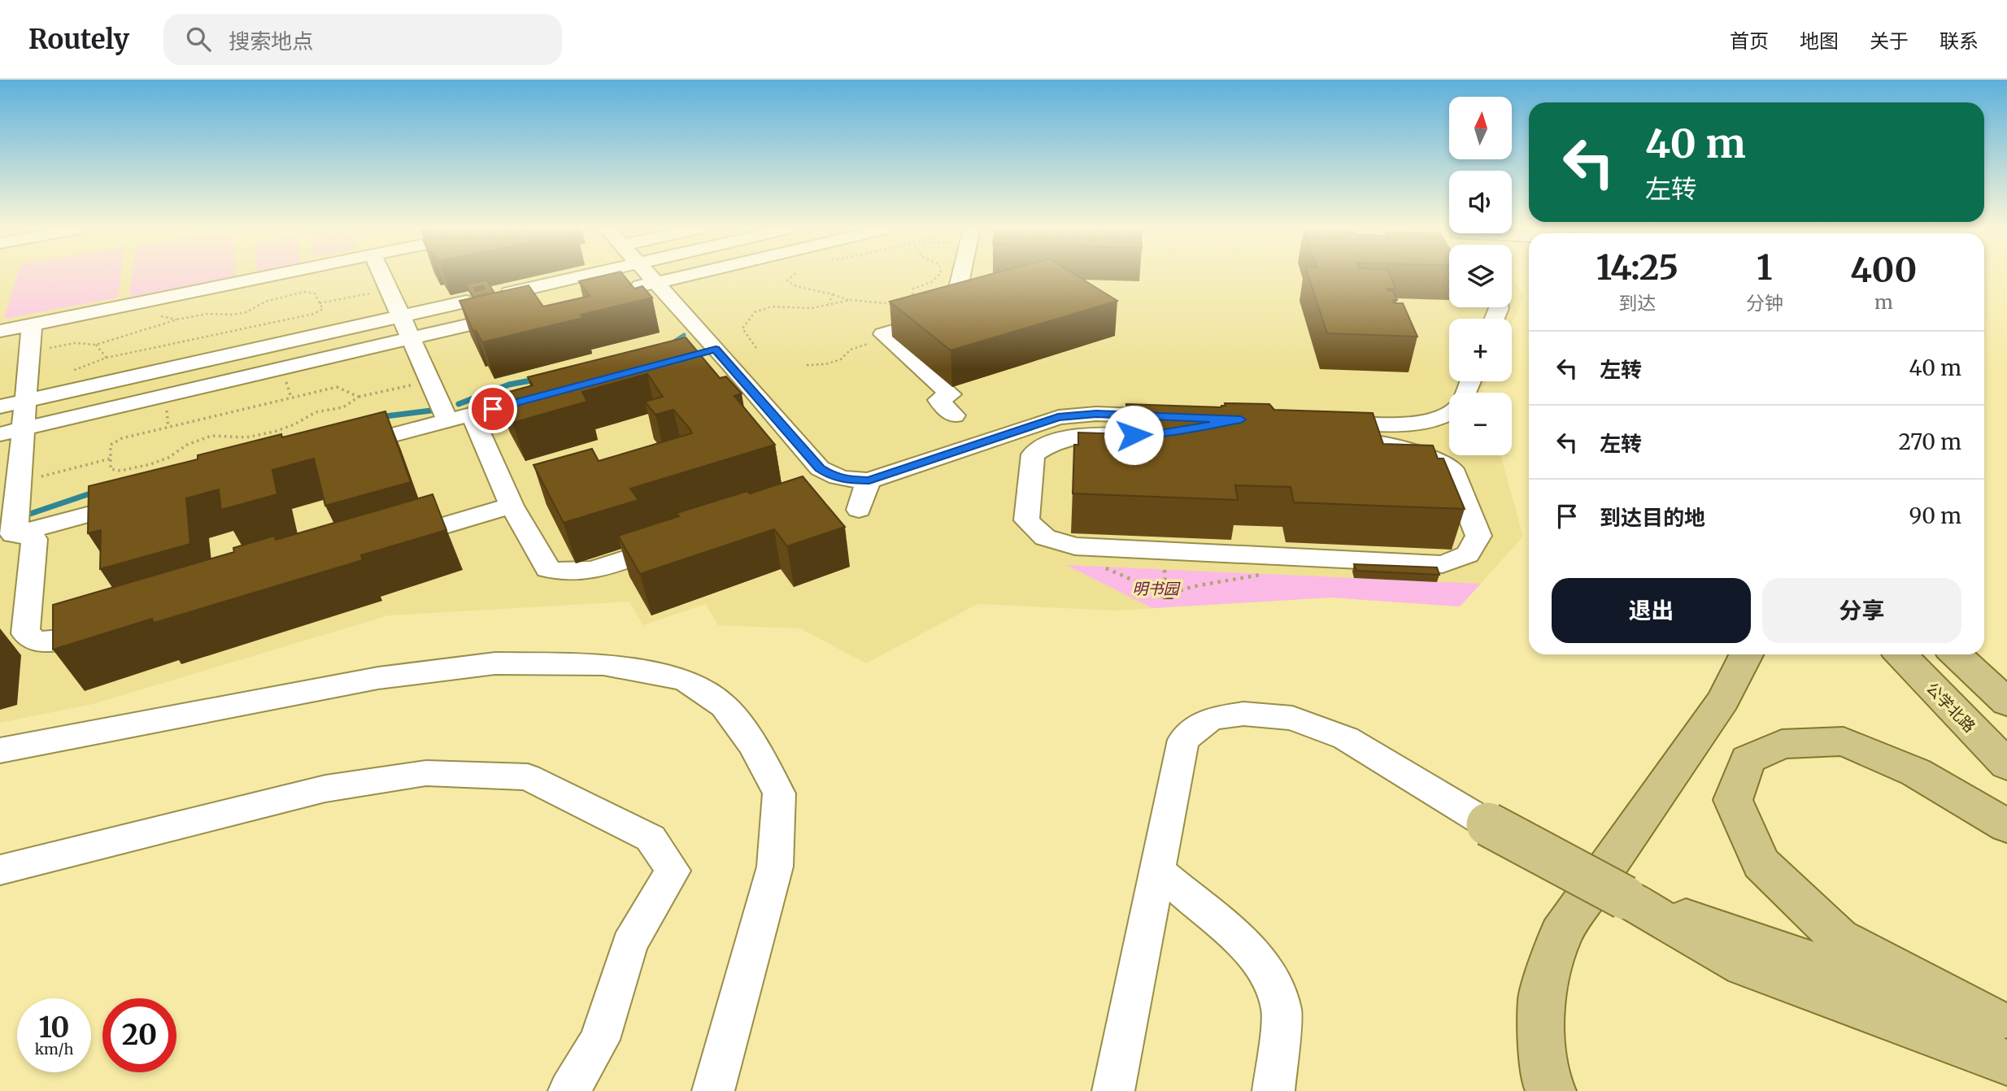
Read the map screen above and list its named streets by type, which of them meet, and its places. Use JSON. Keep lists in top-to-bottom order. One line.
{"streets":{"main road":["公学北路"]},"parks":["明书园"],"north":"top","page":{"header":"Routely","search":"搜索地点","nav":["首页","地图","关于","联系"],"map_buttons":["+","−"],"turn":["40 m","左转"],"eta":["14:25","到达","1","分钟","400","m"],"list":[{"name":"左转","value":"40 m"},{"name":"左转","value":"270 m"},{"name":"到达目的地","value":"90 m"}],"buttons":["退出","分享"],"speed":"10 km/h","limit":"20"}}
